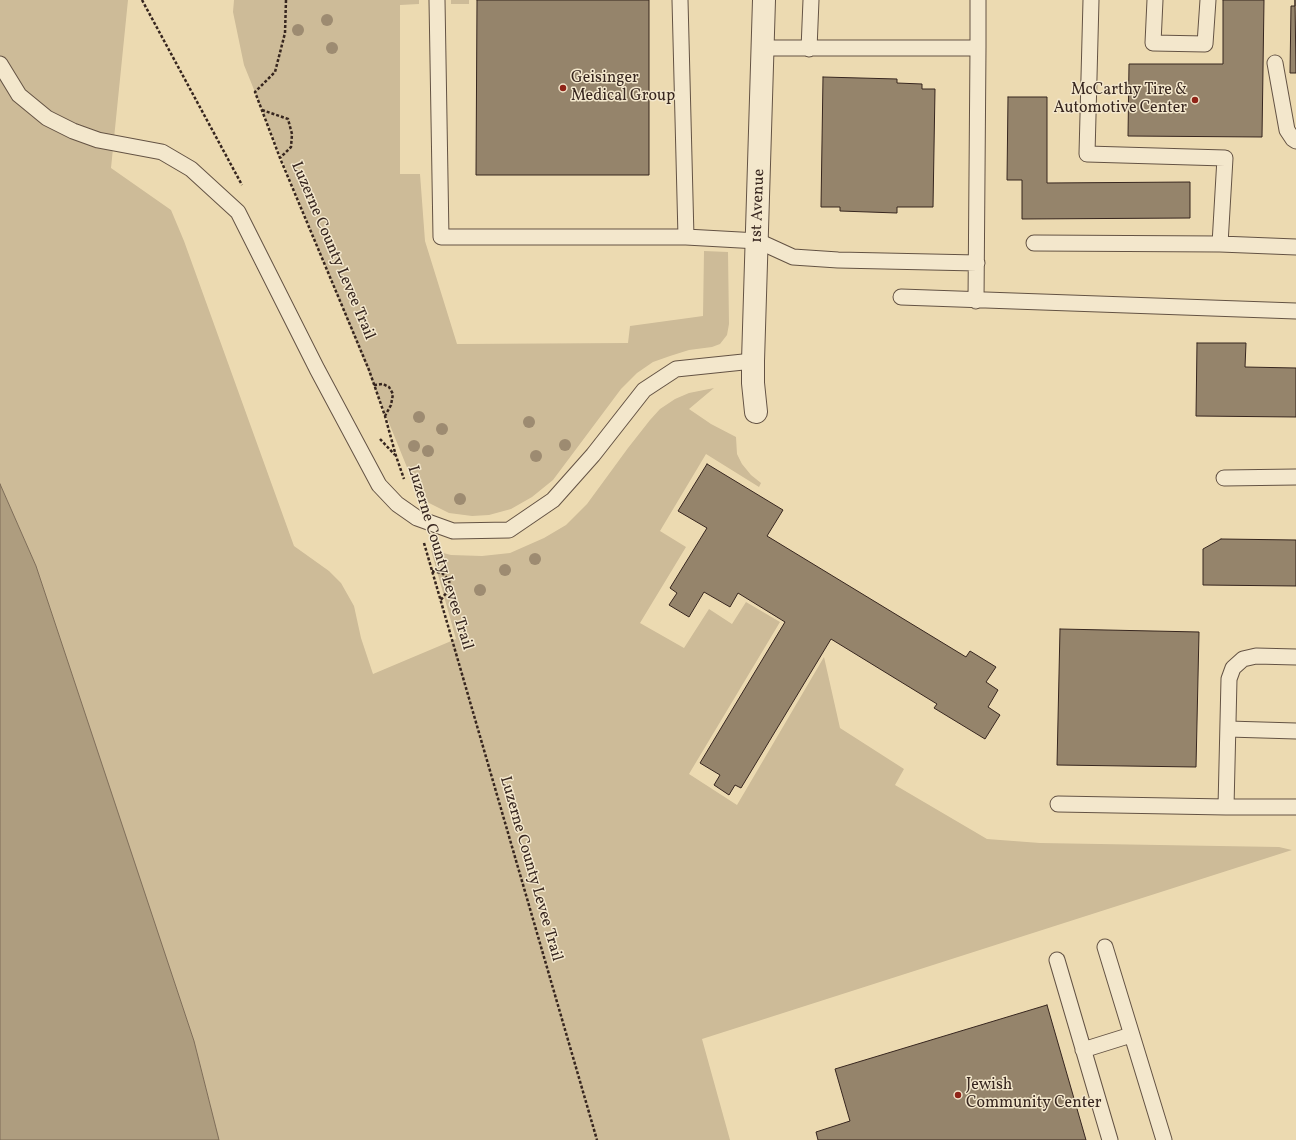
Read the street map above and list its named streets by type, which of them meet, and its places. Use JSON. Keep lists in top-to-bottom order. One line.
{"streets":{"street":["1st Avenue"],"path":["Luzerne County Levee Trail"]},"places":["Geisinger Medical Group","McCarthy Tire & Automotive Center","Jewish Community Center"]}
